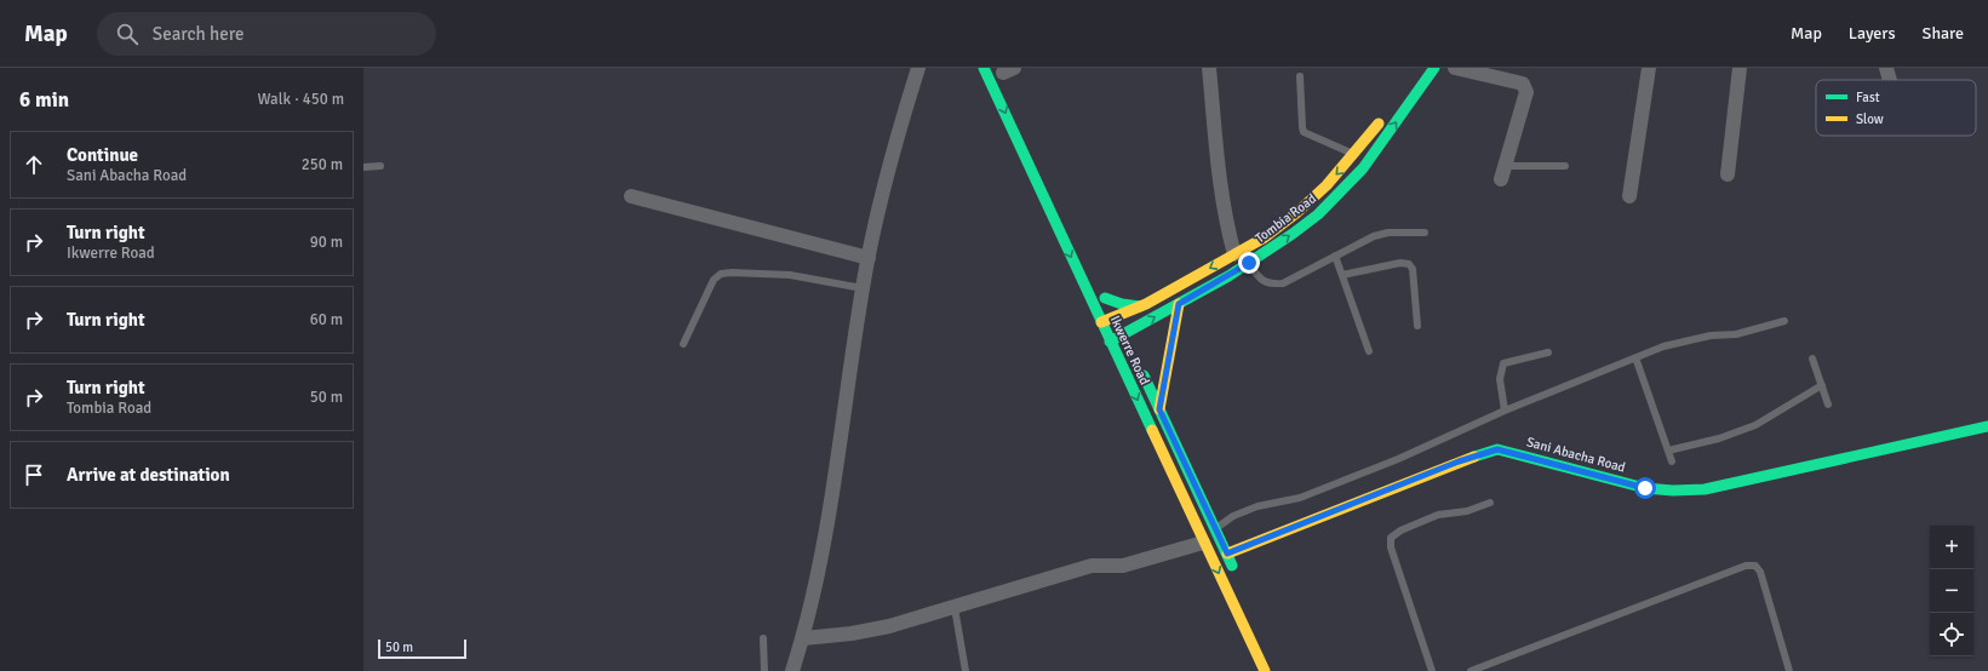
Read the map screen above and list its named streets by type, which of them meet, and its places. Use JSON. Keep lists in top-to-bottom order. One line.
{"streets":{"main road":["Tombia Road","Ikwerre Road","Sani Abacha Road"]},"crossings":[["Tombia Road","Ikwerre Road"],["Ikwerre Road","Sani Abacha Road"]],"legend":["Fast","Slow"],"scale_bar":"50 m","page":{"header":"Map","search":"Search here","nav":["Map","Layers","Share"],"heading":["6 min","Walk · 450 m"],"list":[["Continue","Sani Abacha Road","250 m"],["Turn right","Ikwerre Road","90 m"],["Turn right","60 m"],["Turn right","Tombia Road","50 m"],"Arrive at destination"],"map_buttons":["+","−"],"scale":"50 m"}}
